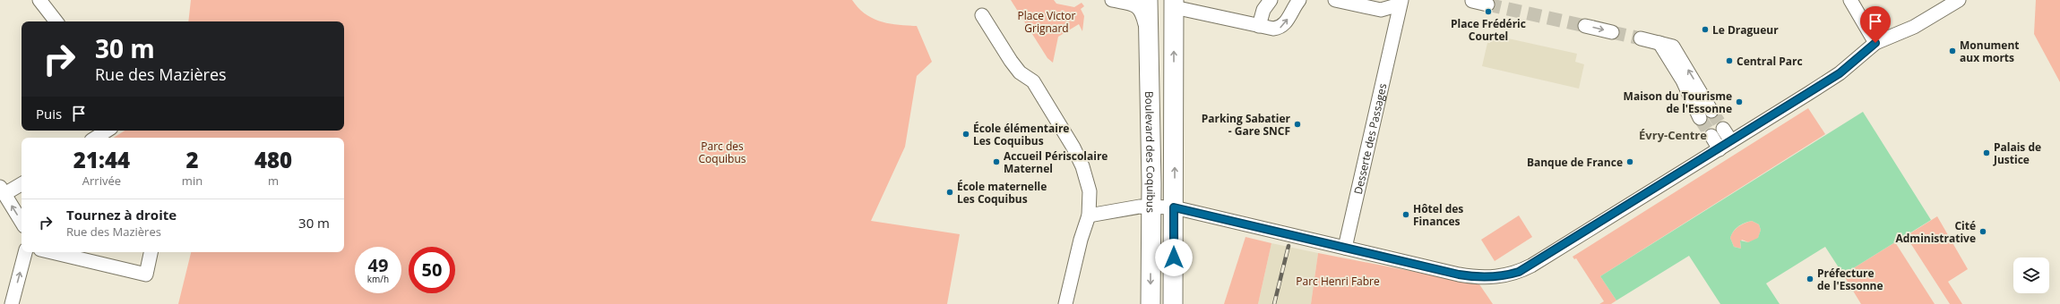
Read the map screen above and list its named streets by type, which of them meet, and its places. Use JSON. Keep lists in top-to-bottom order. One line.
{"streets":{"main road":["Boulevard des Coquibus"],"street":["Desserte des Passages"]},"districts":["Évry-Centre"],"parks":["Place Victor Grignard","Parc des Coquibus","Parc Henri Fabre"],"places":["Place Frédéric Courtel","Le Dragueur","Monument aux morts","Central Parc","Maison du Tourisme de l'Essonne","Parking Sabatier - Gare SNCF","École élémentaire Les Coquibus","Palais de Justice","Accueil Périscolaire Maternel","Banque de France","École maternelle Les Coquibus","Hôtel des Finances","Cité Administrative","Préfecture de l'Essonne"],"page":{"turn":["30 m","Rue des Mazières"],"then":"Puis","eta":["21:44","Arrivée","2","min","480","m"],"list":[{"name":"Tournez à droite","note":"Rue des Mazières","value":"30 m"}],"speed":"49 km/h","limit":"50"}}
